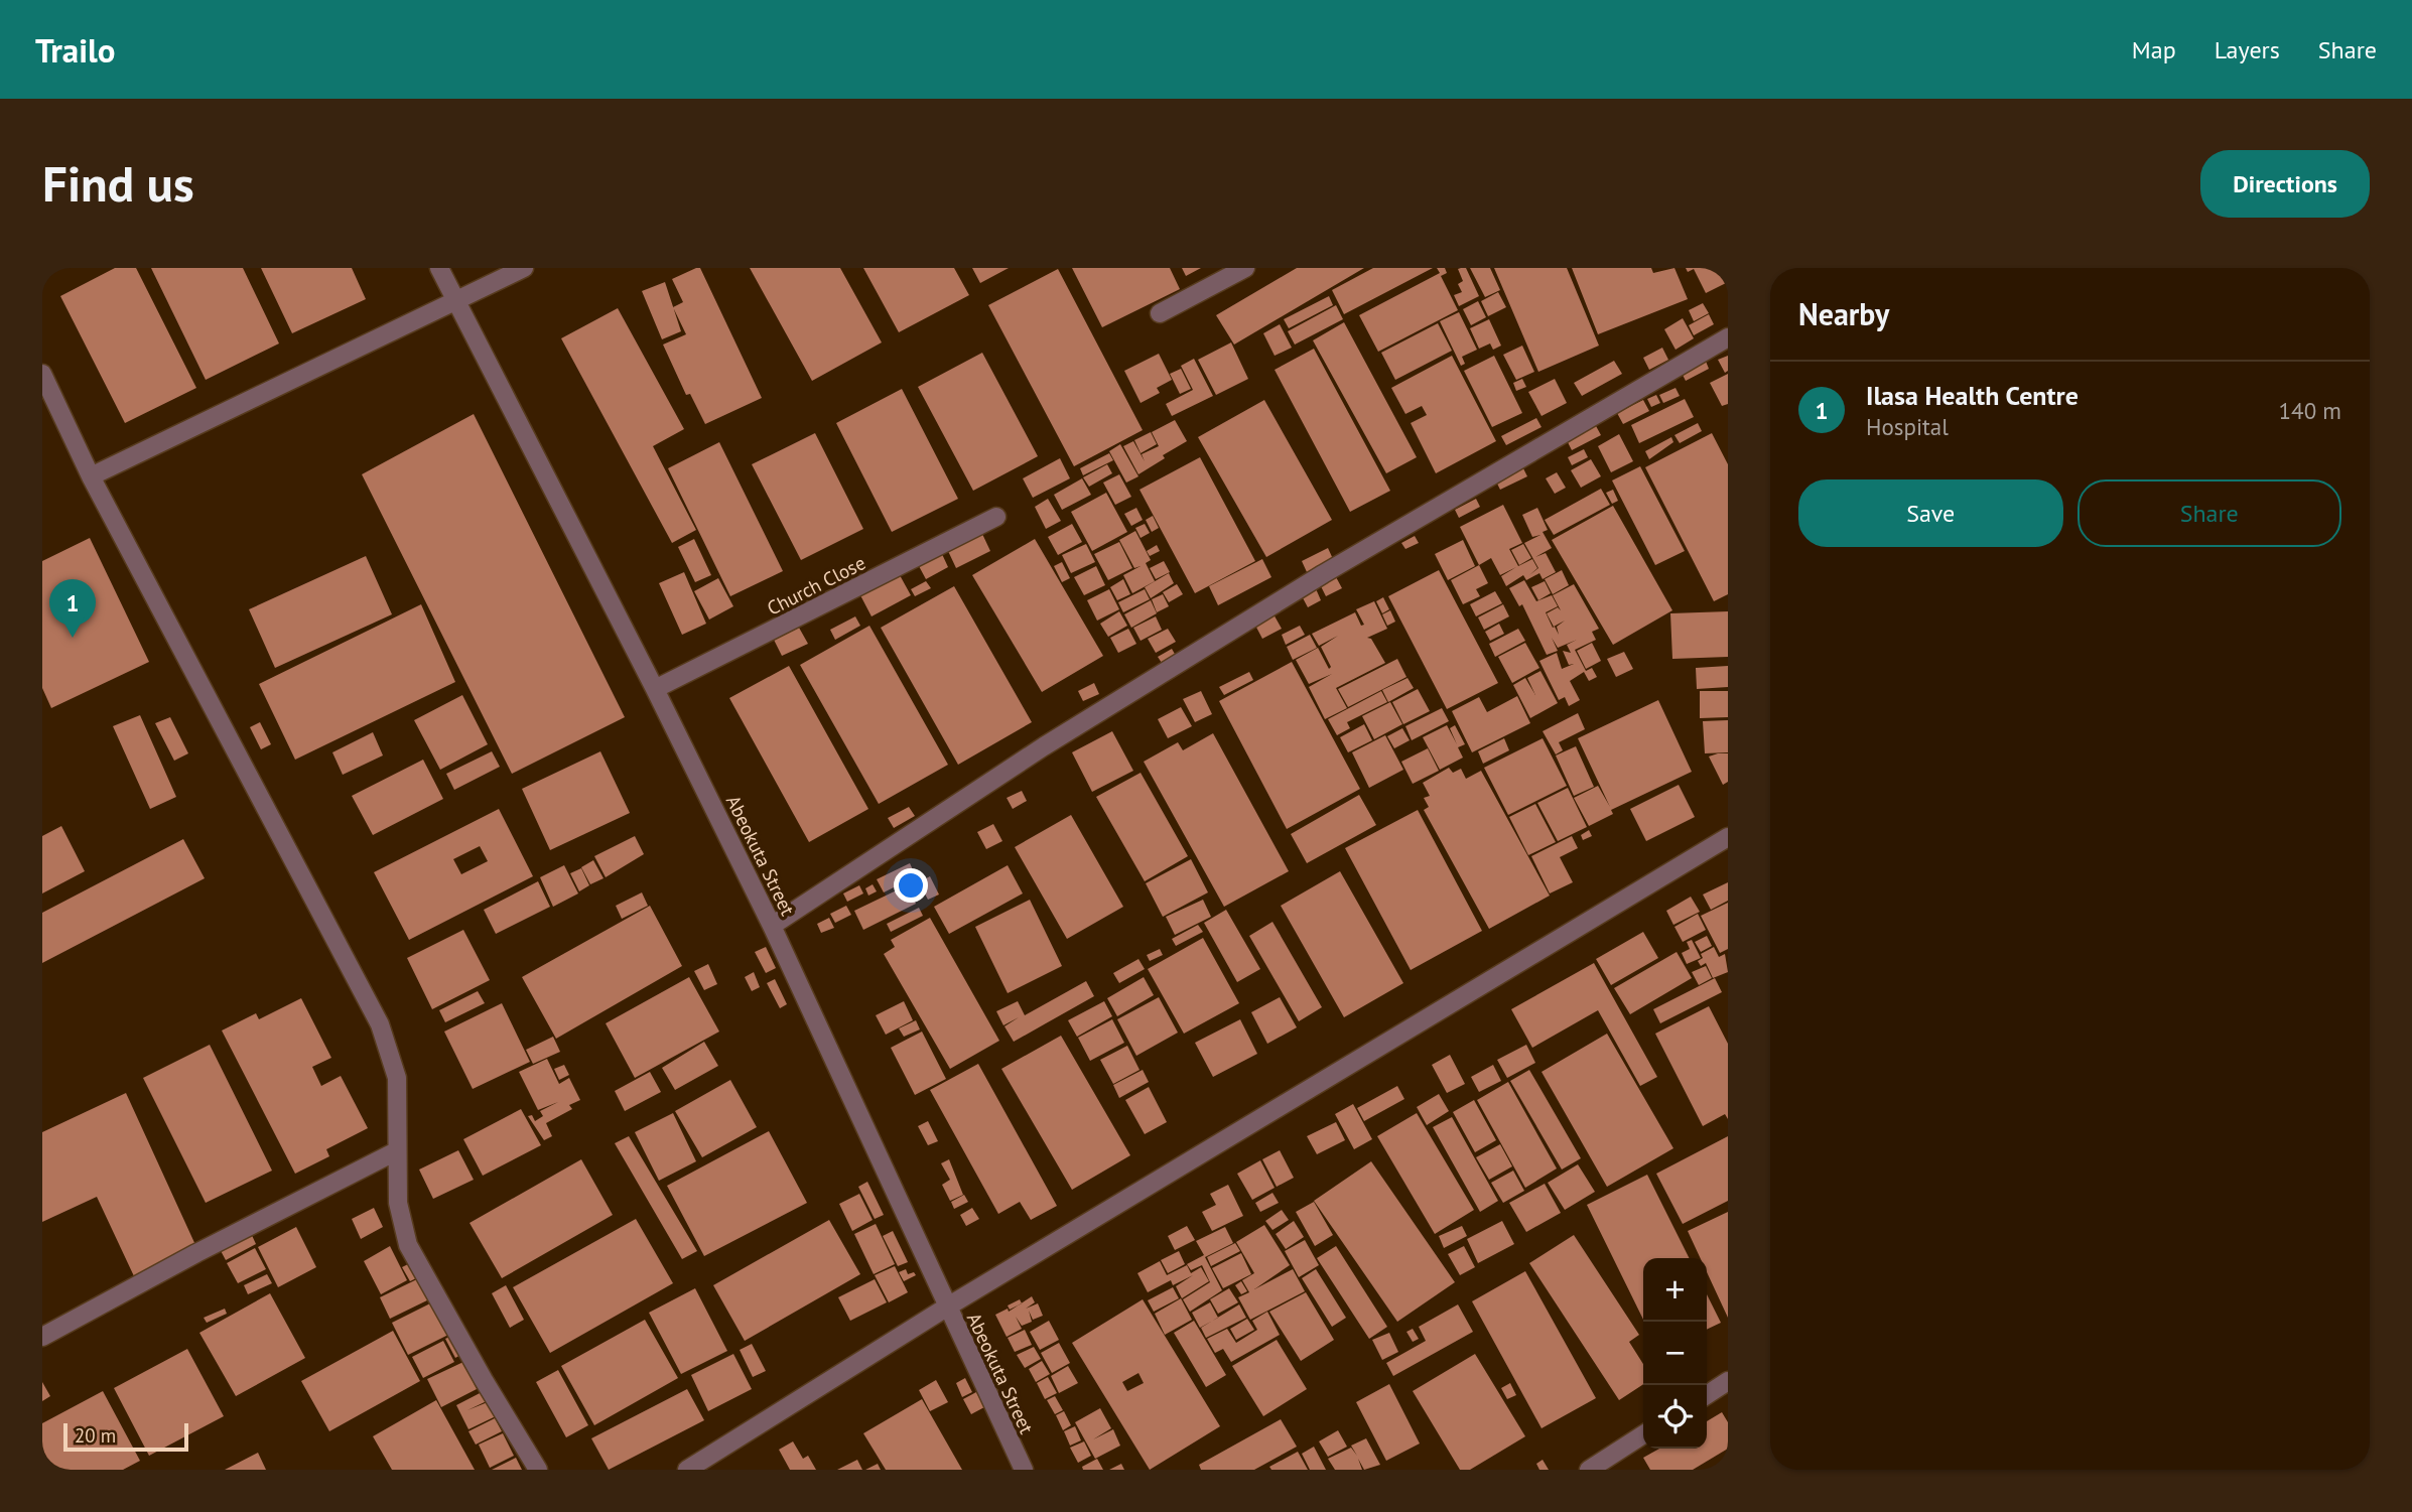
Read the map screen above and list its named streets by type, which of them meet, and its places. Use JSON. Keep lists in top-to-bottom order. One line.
{"streets":{"street":["Church Close","Abeokuta Street"]},"crossings":[["Church Close","Abeokuta Street"]],"scale_bar":"20 m","page":{"header":"Trailo","nav":["Map","Layers","Share"],"buttons":["Directions",["Save","Share"]],"title":"Find us","heading":"Nearby","list":[{"mark":"1","name":"Ilasa Health Centre","note":"Hospital","value":"140 m"}],"pins":"1","map_buttons":["+","−"],"scale":"20 m"}}
